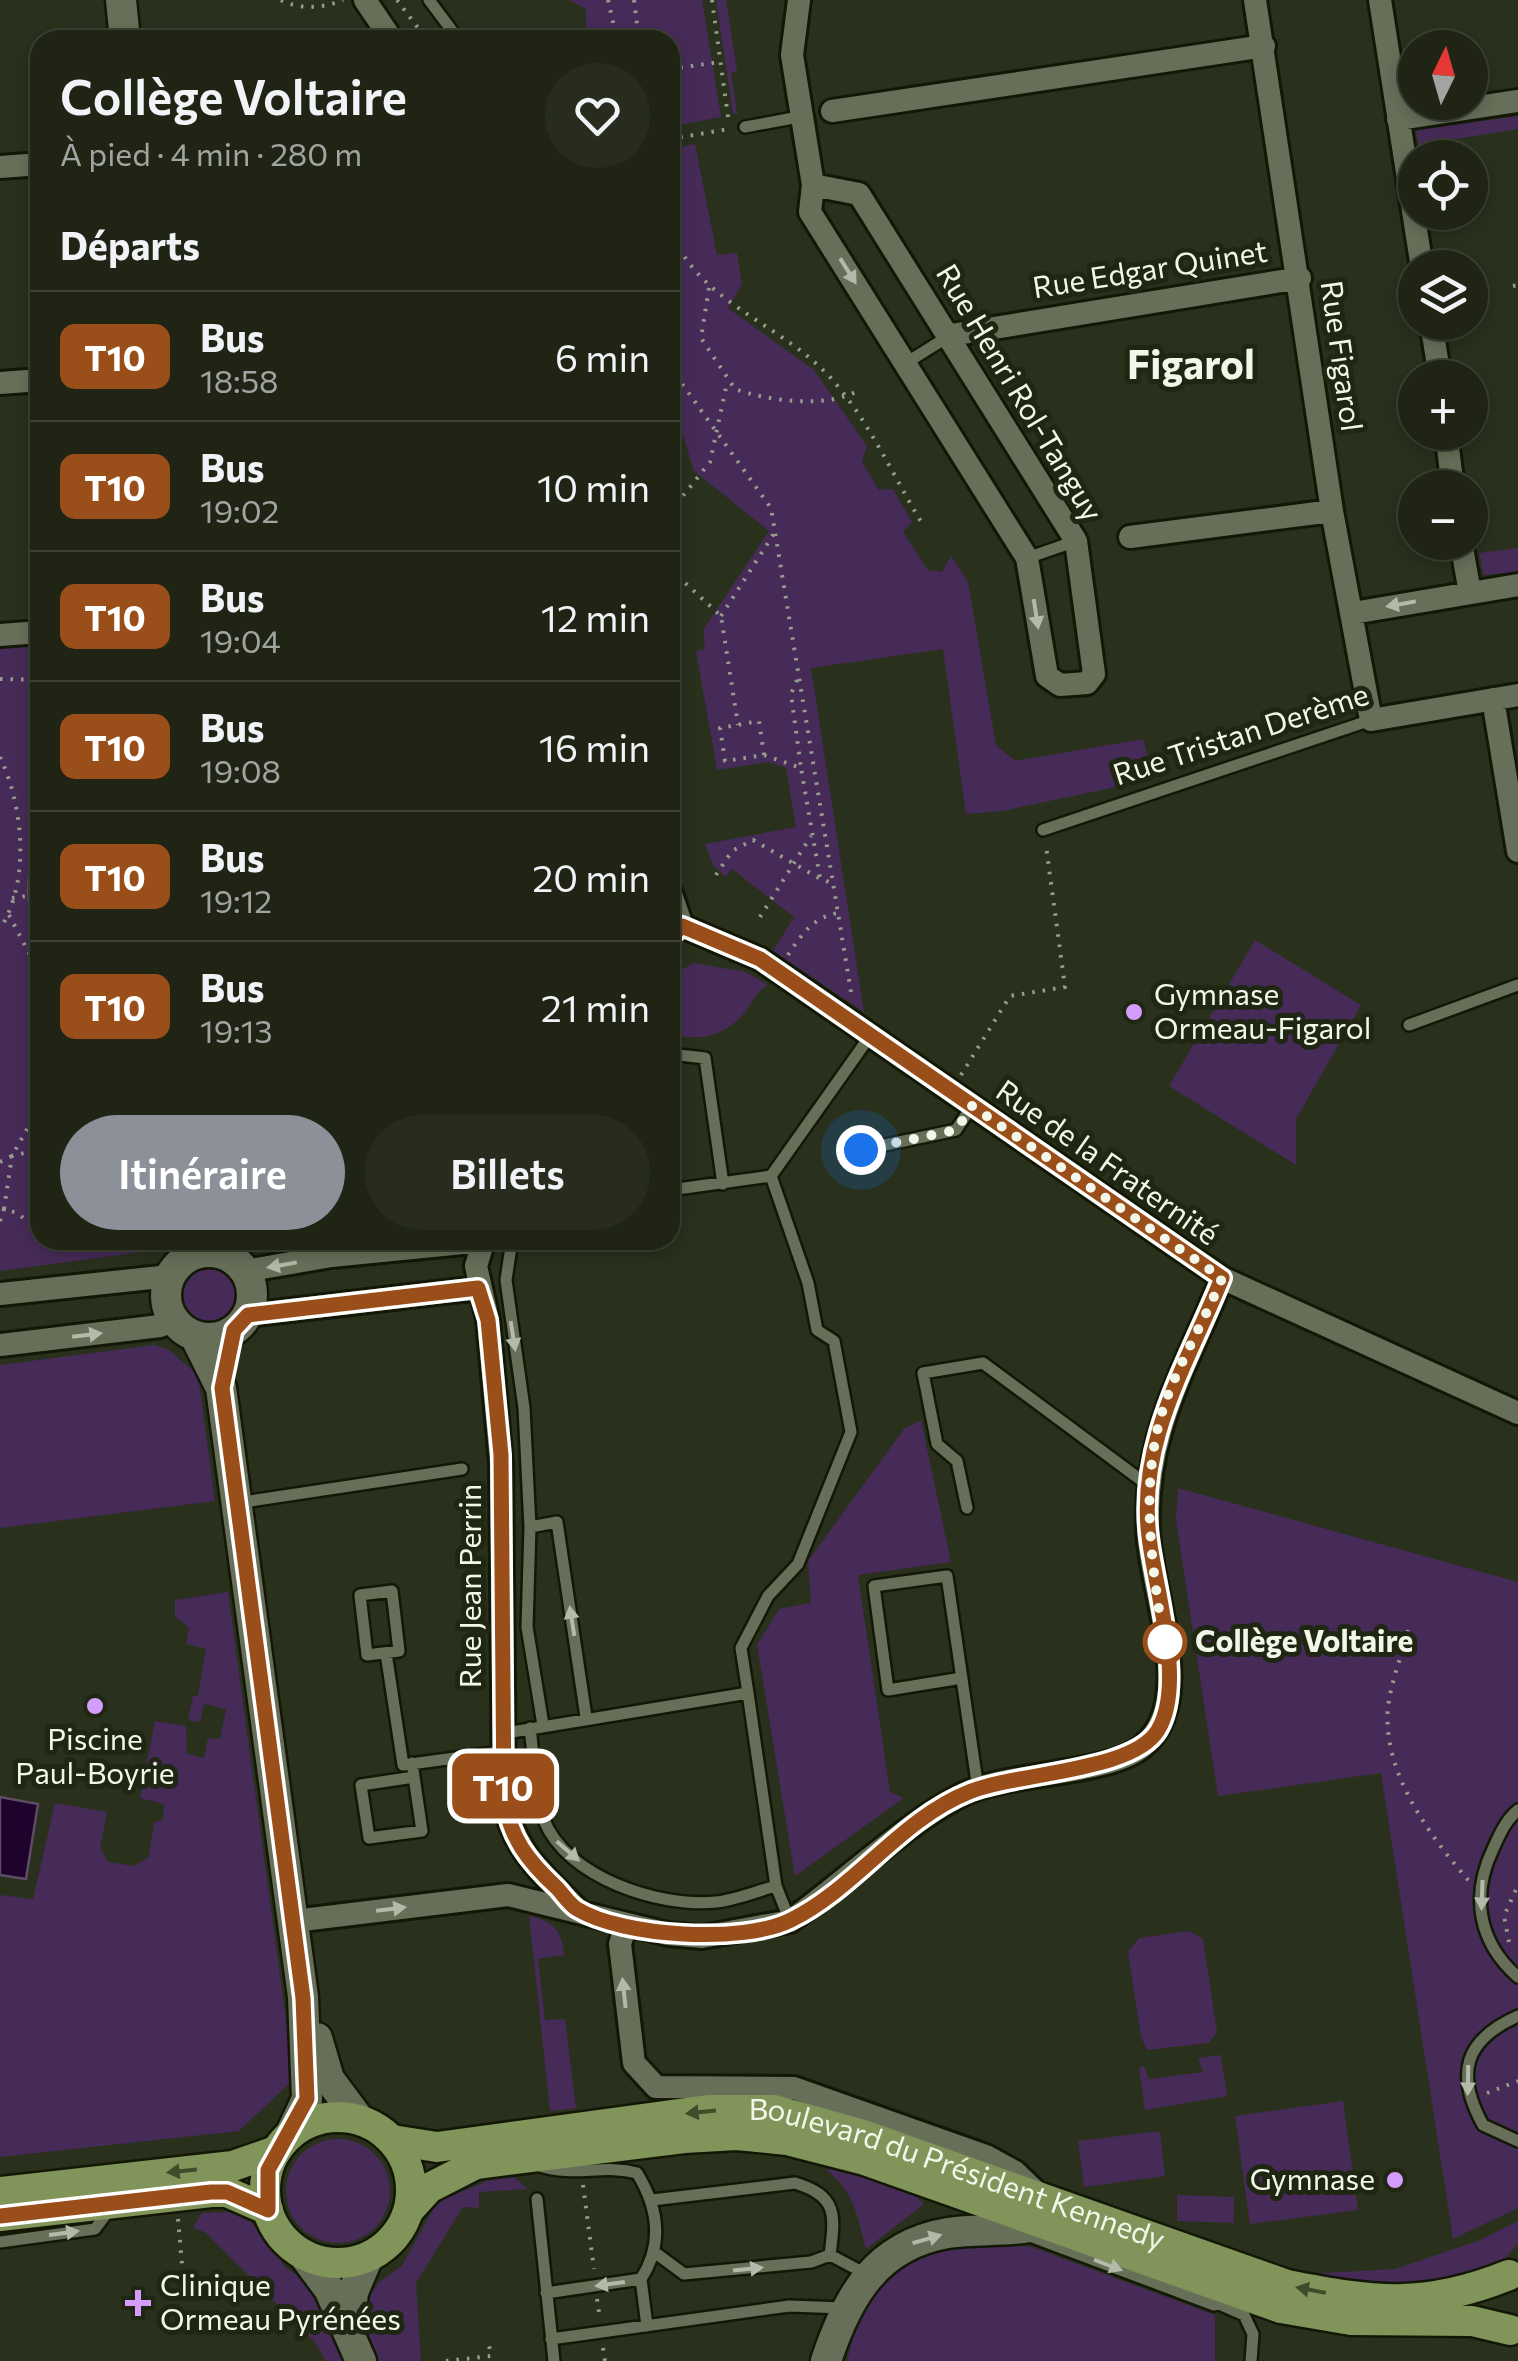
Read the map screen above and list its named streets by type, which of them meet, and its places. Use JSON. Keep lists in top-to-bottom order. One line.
{"streets":{"main road":["Boulevard du Président Kennedy"],"street":["Rue Edgar Quinet","Rue Figarol","Rue Henri Rol-Tanguy","Rue Tristan Derème","Rue de la Fraternité","Rue Jean Perrin"]},"crossings":[["Rue Edgar Quinet","Rue Figarol"],["Rue Edgar Quinet","Rue Henri Rol-Tanguy"],["Rue Figarol","Rue Tristan Derème"]],"districts":["Figarol"],"places":{"other":["Gymnase Ormeau-Figarol","Collège Voltaire","Piscine Paul-Boyrie","Gymnase"],"health":["Clinique Ormeau Pyrénées"]},"lines":["bus line T10"],"north":"top","page":{"on_map":"T10","map_buttons":["+","−"],"heading":[["Collège Voltaire","À pied · 4 min · 280 m"],"Départs"],"list":[{"mark":"T10","name":"Bus","note":"18:58","value":"6 min"},{"mark":"T10","name":"Bus","note":"19:02","value":"10 min"},{"mark":"T10","name":"Bus","note":"19:04","value":"12 min"},{"mark":"T10","name":"Bus","note":"19:08","value":"16 min"},{"mark":"T10","name":"Bus","note":"19:12","value":"20 min"},{"mark":"T10","name":"Bus","note":"19:13","value":"21 min"}],"buttons":["Itinéraire","Billets"]}}
